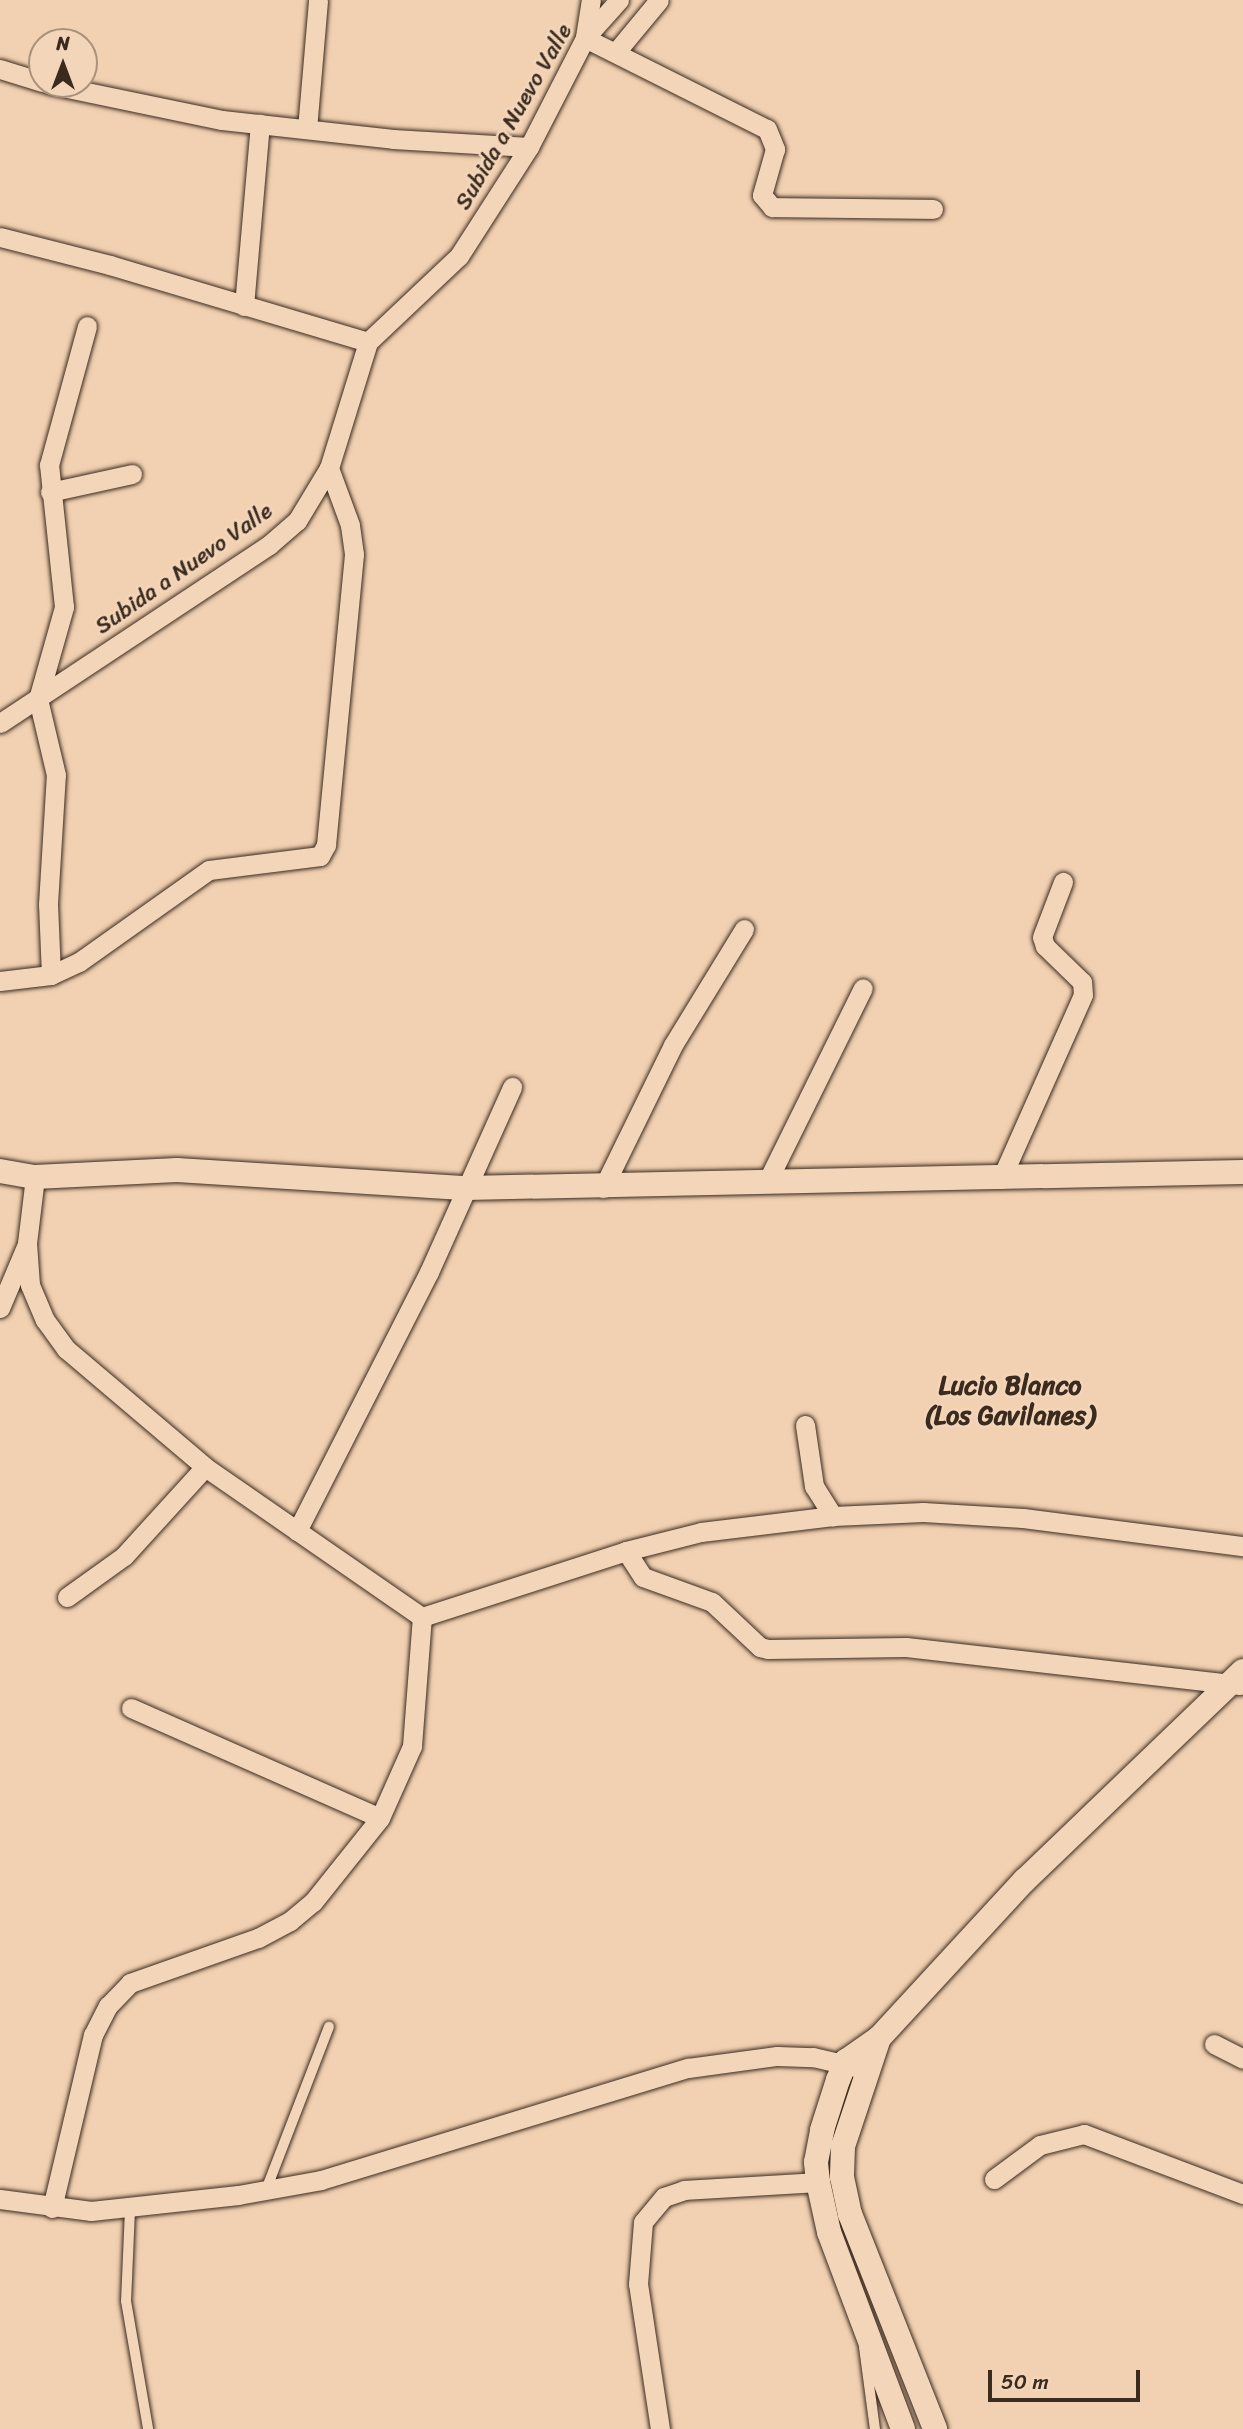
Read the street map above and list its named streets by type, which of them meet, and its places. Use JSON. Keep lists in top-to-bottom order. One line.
{"streets":{"street":["Subida a Nuevo Valle"]},"districts":["Lucio Blanco (Los Gavilanes)"],"scale_bar":"50 m","north":"top"}
